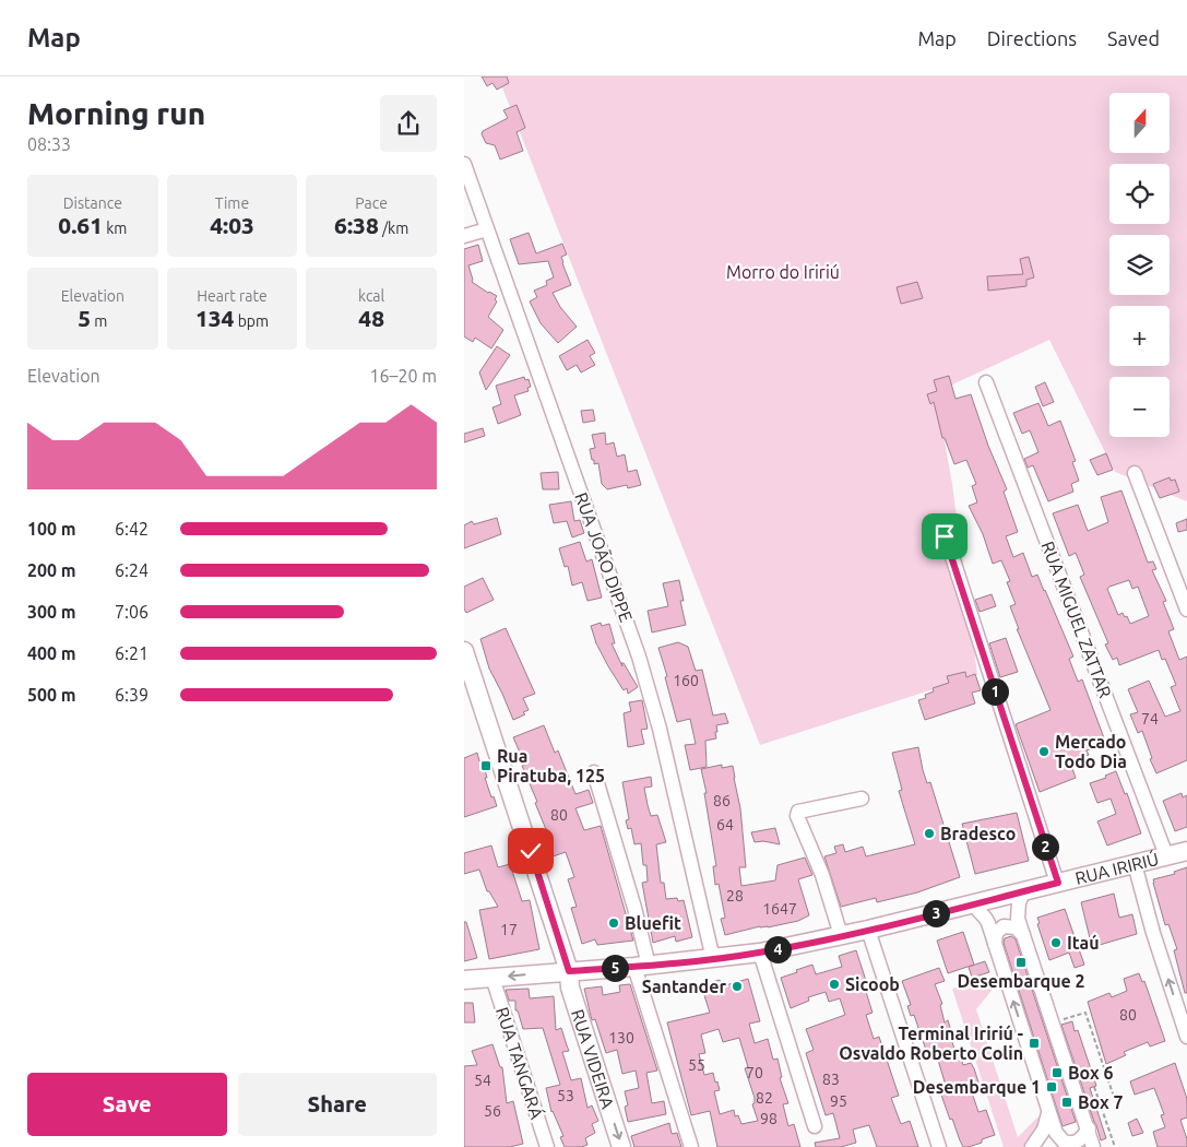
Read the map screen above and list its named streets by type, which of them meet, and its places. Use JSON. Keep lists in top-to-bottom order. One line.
{"streets":{"main road":["RUA IRIRIÚ","RUA VIDEIRA"],"street":["RUA JOÃO DIPPE","RUA MIGUEL ZATTAR","RUA TANGARÁ"]},"crossings":[["RUA JOÃO DIPPE","RUA IRIRIÚ"],["RUA MIGUEL ZATTAR","RUA IRIRIÚ"],["RUA IRIRIÚ","RUA VIDEIRA"],["RUA IRIRIÚ","RUA TANGARÁ"]],"one_way":["RUA VIDEIRA"],"parks":["Morro do Iririú"],"places":{"other":["Mercado Todo Dia","Bradesco","Bluefit","Itaú","Sicoob","Santander"],"transit":["Rua Piratuba, 125","Desembarque 2","Terminal Iririú - Osvaldo Roberto Colin","Box 6","Desembarque 1","Box 7"]},"house_numbers":["160","74","86","80","64","28","1647","17","80","130","55","70","83","54","53","82","95","56","98"],"north":"top","page":{"header":"Map","nav":["Map","Directions","Saved"],"heading":["Morning run","08:33"],"map_buttons":["+","−"],"stats":[["Distance","0.61 km"],["Time","4:03"],["Pace","6:38 /km"],["Elevation","5 m"],["Heart rate","134 bpm"],["kcal","48"]],"chart":["Elevation","16–20 m"],"list":[{"name":"100 m","note":"6:42"},{"name":"200 m","note":"6:24"},{"name":"300 m","note":"7:06"},{"name":"400 m","note":"6:21"},{"name":"500 m","note":"6:39"}],"pins":["1","2","3","4","5"],"buttons":["Save","Share"]}}
